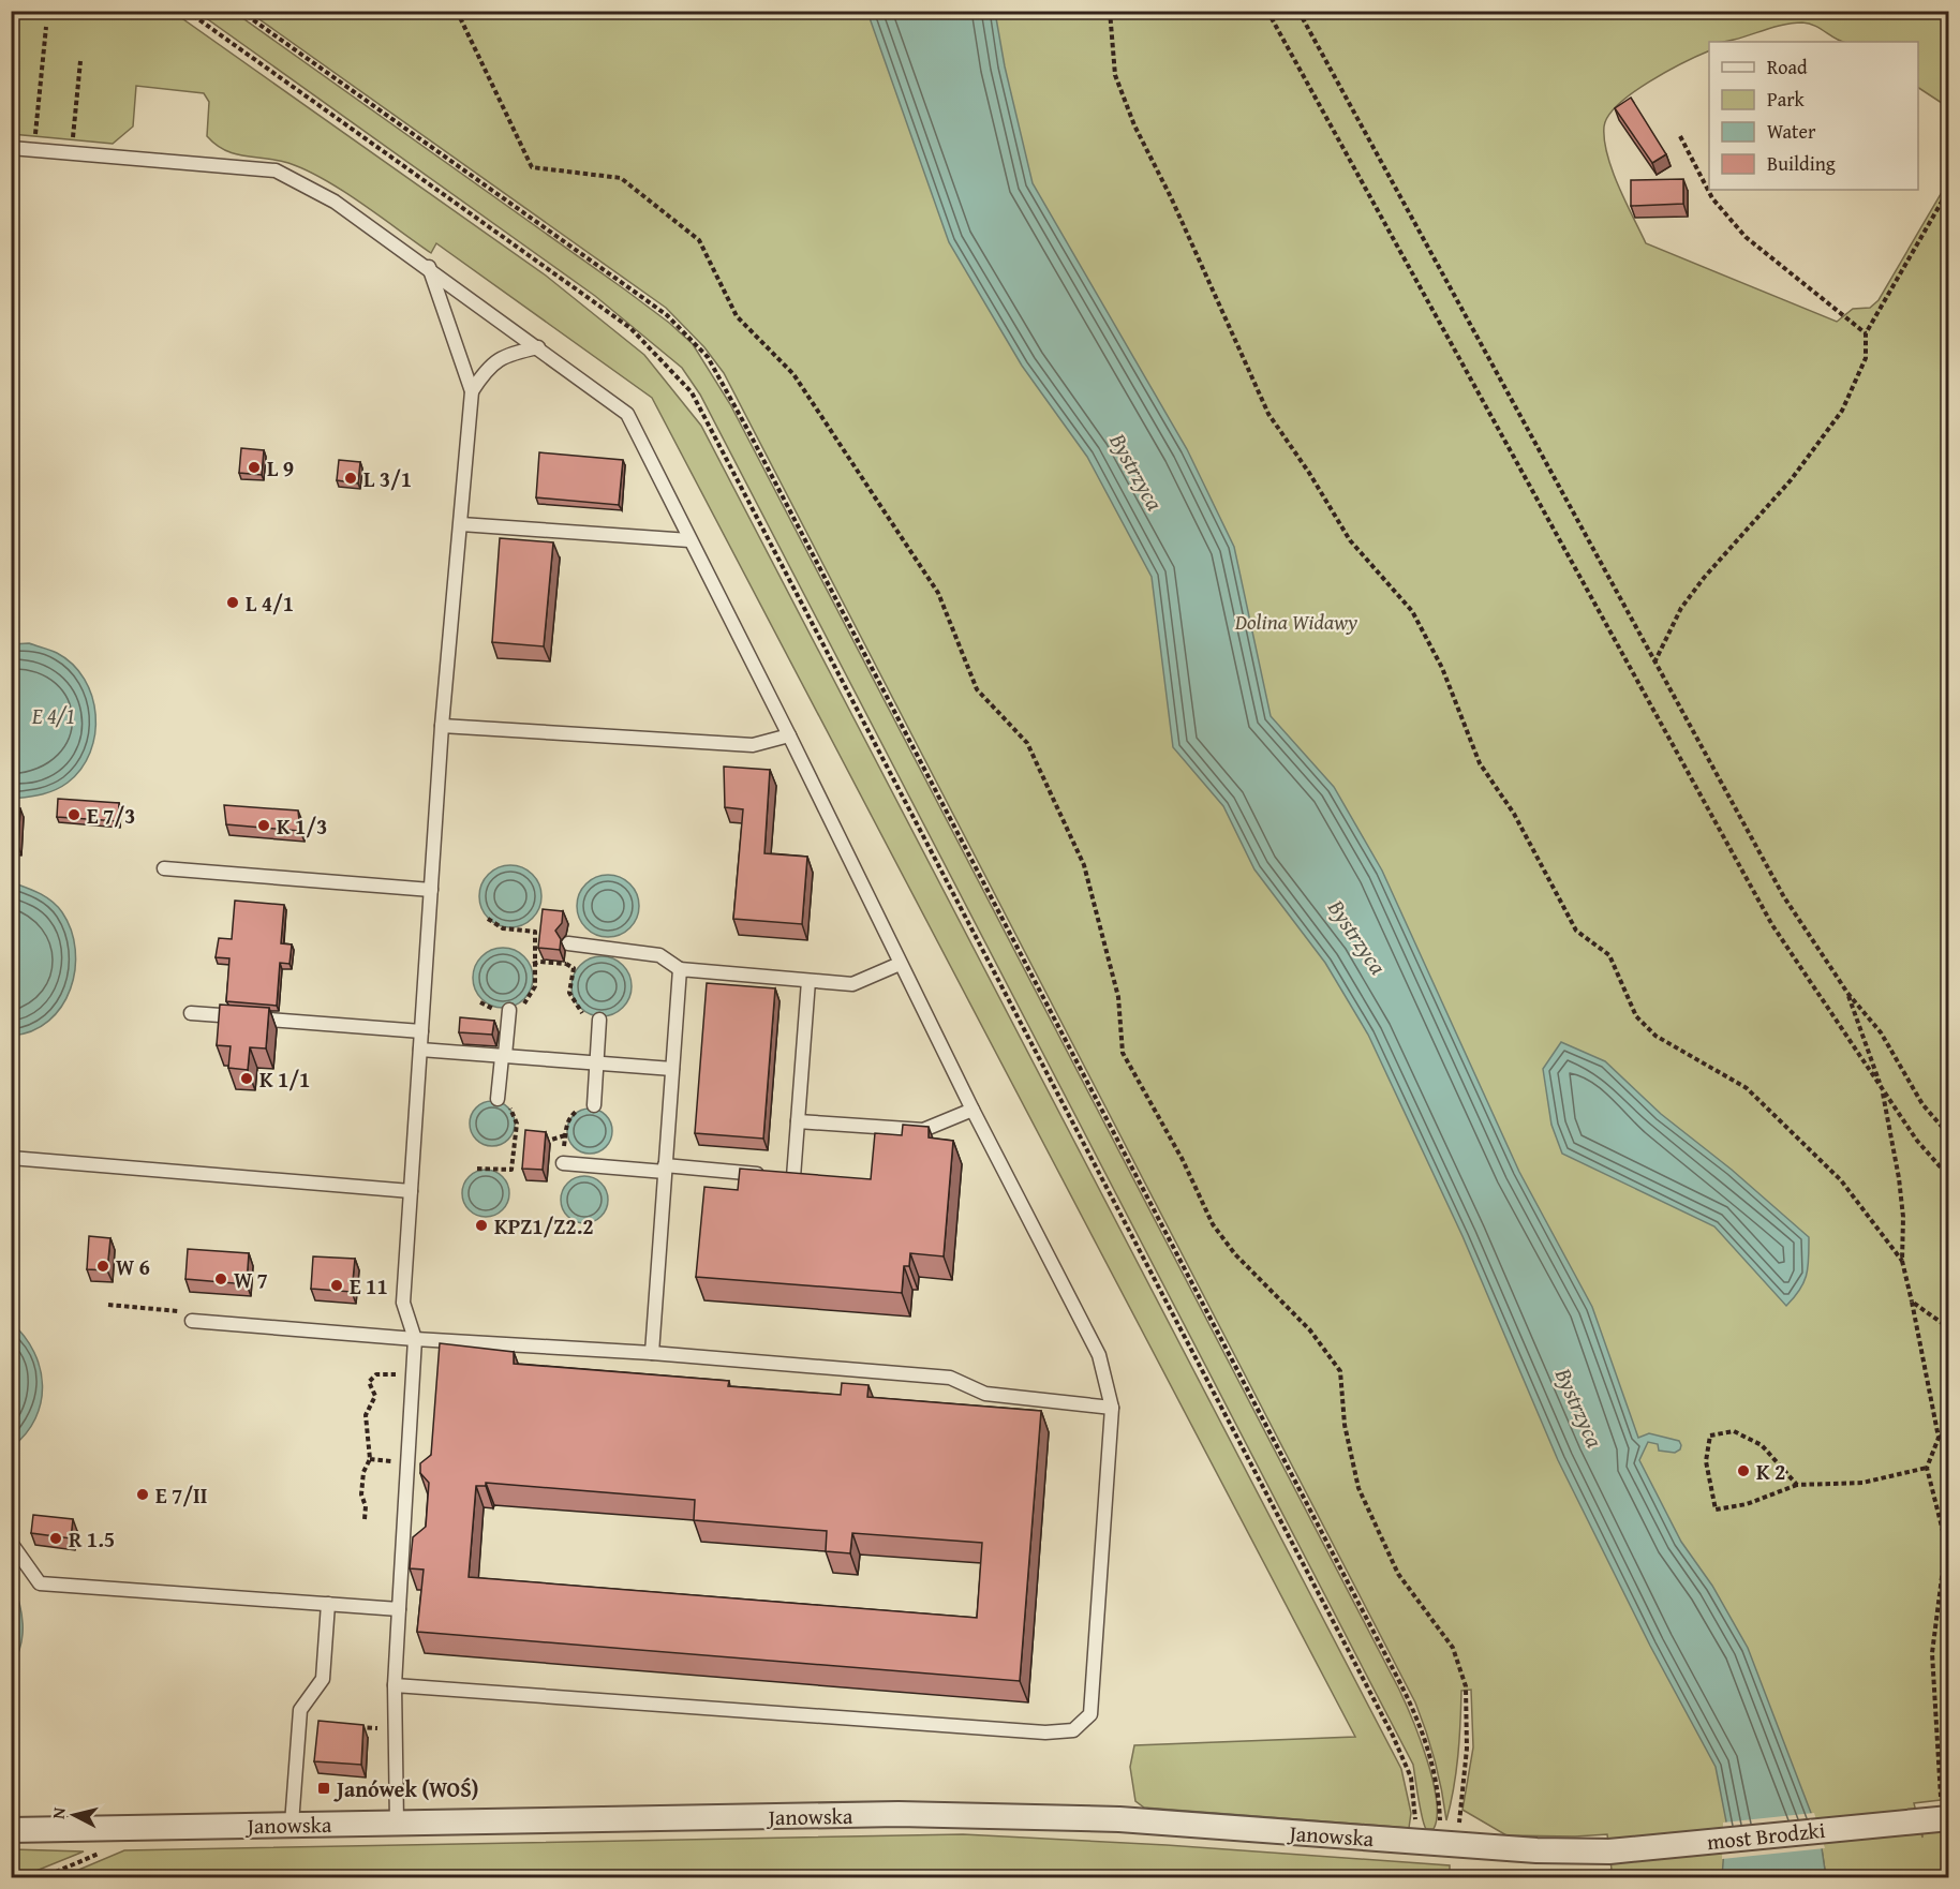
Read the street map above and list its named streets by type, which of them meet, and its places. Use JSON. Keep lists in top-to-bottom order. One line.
{"streets":{"street":["Janowska","most Brodzki"]},"crossings":[["Janowska","most Brodzki"]],"water":["Bystrzyca","E 4/1"],"parks":["Dolina Widawy"],"places":{"other":["L 9","L 3/1","L 4/1","E 7/3","K 1/3","K 1/1","KPZ1/Z2.2","W 6","W 7","E 11","K 2","E 7/II","R 1.5"],"transit":["Janówek (WOŚ)"]},"legend":["Road","Park","Water","Building"],"north":"left"}
